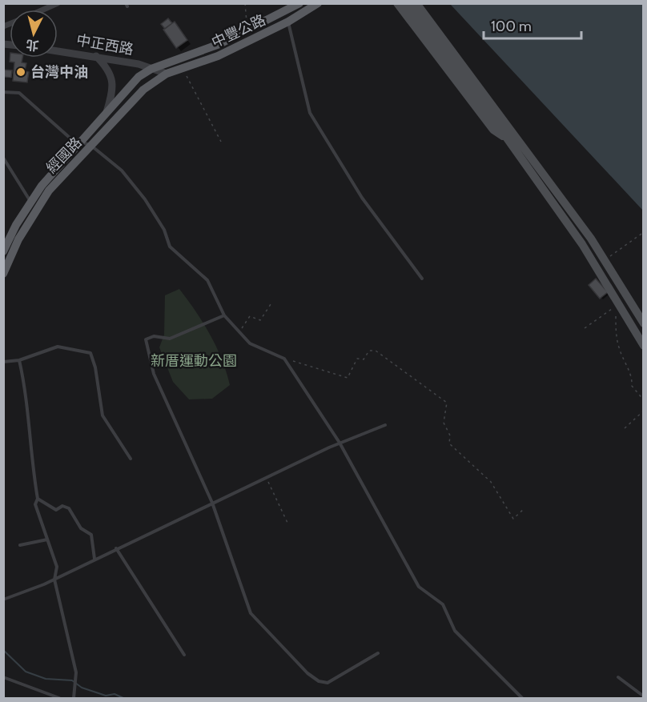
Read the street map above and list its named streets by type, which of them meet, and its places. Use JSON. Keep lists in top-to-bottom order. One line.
{"streets":{"main road":["中豐公路","經國路"],"street":["中正西路"]},"crossings":[["中豐公路","中正西路"],["中豐公路","經國路"],["中正西路","經國路"]],"parks":["新厝運動公園"],"places":["台灣中油"],"scale_bar":"100 m","north":"bottom"}
